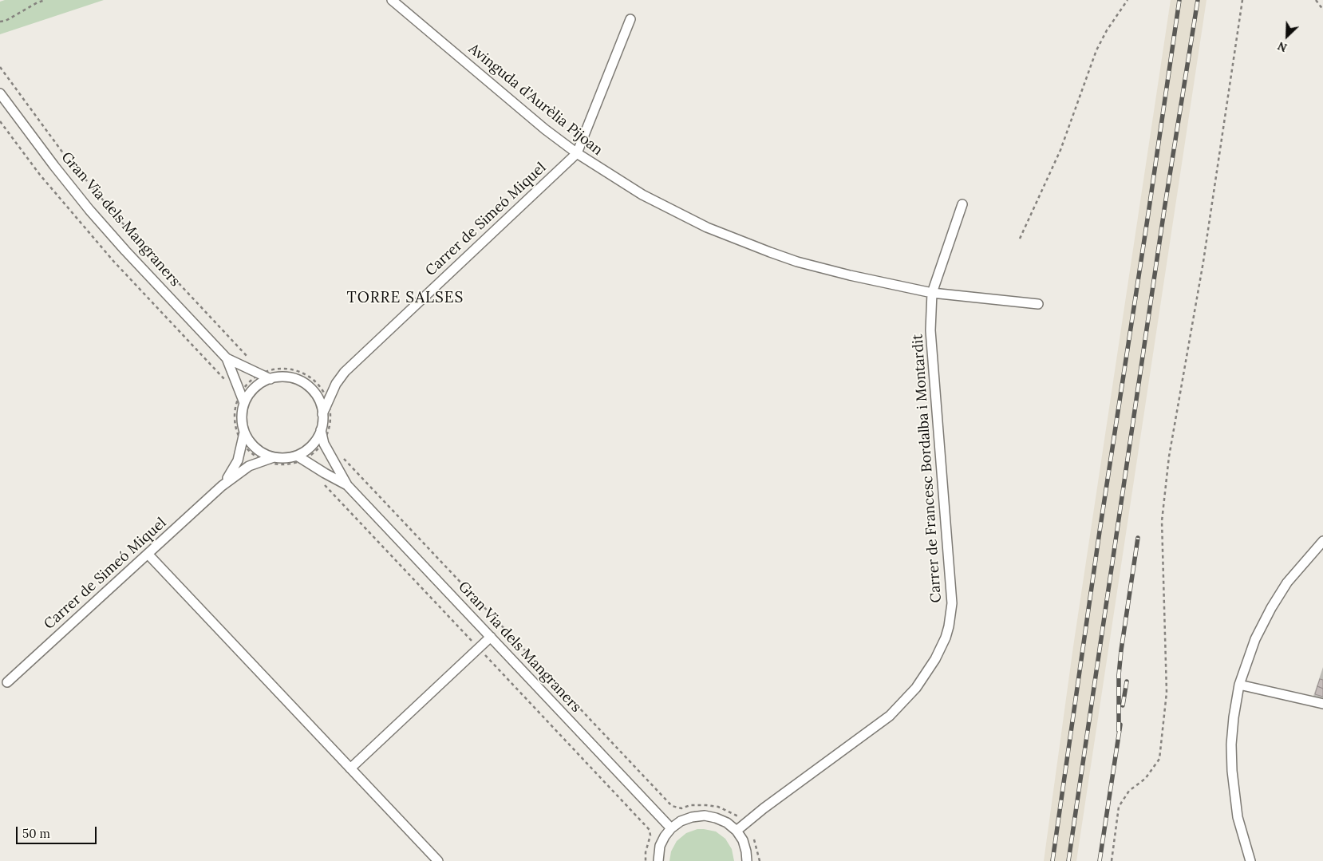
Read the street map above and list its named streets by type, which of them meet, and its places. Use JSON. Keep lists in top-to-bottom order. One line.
{"streets":{"street":["Avinguda d'Aurèlia Pijoan","Gran Via dels Mangraners","Carrer de Simeó Miquel","Carrer de Francesc Bordalba i Montardit"]},"crossings":[["Avinguda d'Aurèlia Pijoan","Carrer de Simeó Miquel"],["Avinguda d'Aurèlia Pijoan","Carrer de Francesc Bordalba i Montardit"],["Gran Via dels Mangraners","Carrer de Simeó Miquel"]],"districts":["TORRE SALSES"],"scale_bar":"50 m","north":"bottom left"}
